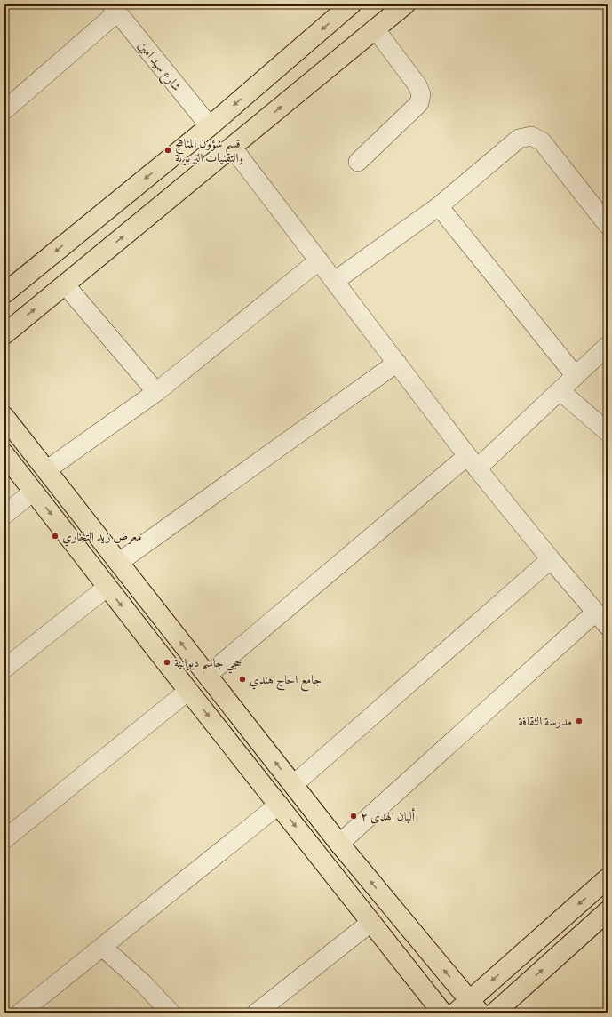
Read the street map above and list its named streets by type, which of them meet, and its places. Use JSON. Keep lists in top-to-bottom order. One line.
{"streets":{"street":["شارع سيد امين"]},"places":["قسم شؤون المناهج والتقنيات التربوية","معرض زيد التجاري","حجي جاسم ديوانية","جامع الحاج هندي","مدرسة الثقافة","ألبان الهدى ٢"]}
